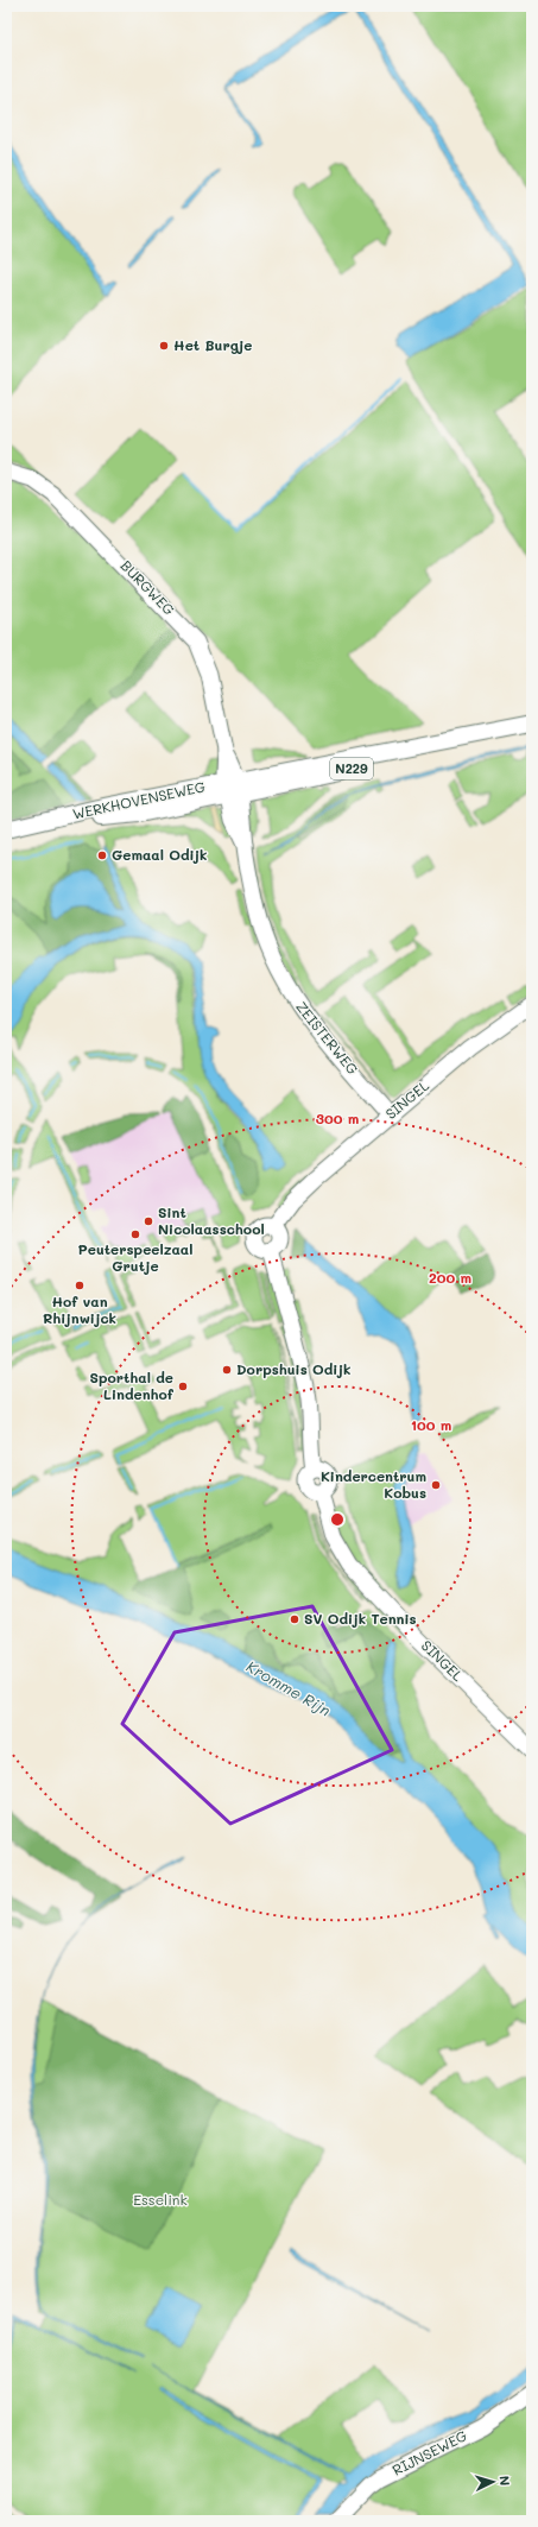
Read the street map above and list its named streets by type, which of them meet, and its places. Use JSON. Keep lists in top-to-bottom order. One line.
{"streets":{"main road":["N229","WERKHOVENSEWEG"],"street":["BURGWEG","ZEISTERWEG","SINGEL","RIJNSEWEG"]},"crossings":[["BURGWEG","N229"],["BURGWEG","WERKHOVENSEWEG"],["BURGWEG","ZEISTERWEG"],["N229","WERKHOVENSEWEG"],["N229","ZEISTERWEG"],["WERKHOVENSEWEG","ZEISTERWEG"],["ZEISTERWEG","SINGEL"]],"water":["Kromme Rijn"],"parks":["Esselink"],"places":["Het Burgje","Gemaal Odijk","Sint Nicolaasschool","Peuterspeelzaal Grutje","Hof van Rhijnwijck","Dorpshuis Odijk","Sporthal de Lindenhof","Kindercentrum Kobus","SV Odijk Tennis"],"north":"right","rings":["300 m","200 m","100 m"]}
